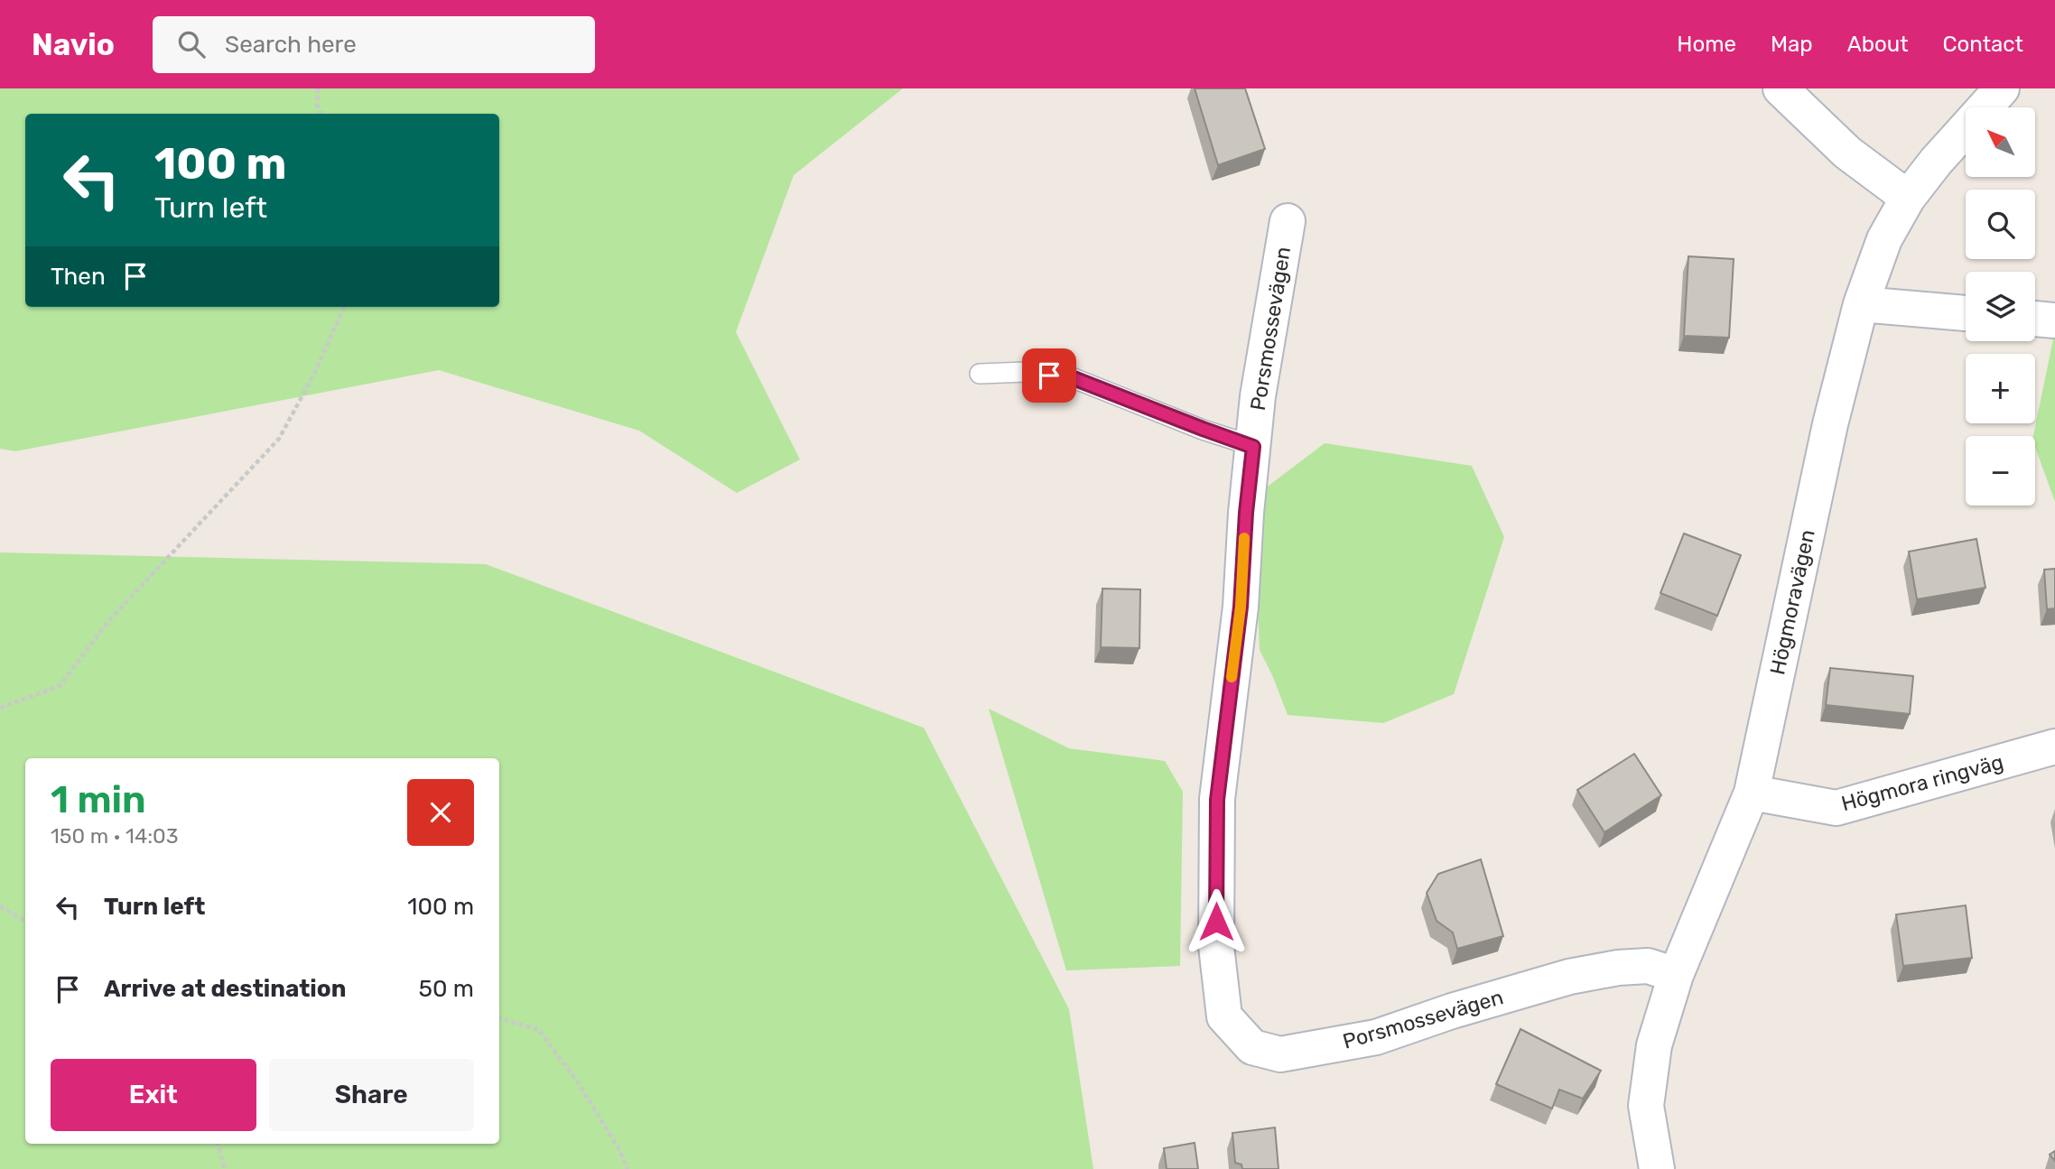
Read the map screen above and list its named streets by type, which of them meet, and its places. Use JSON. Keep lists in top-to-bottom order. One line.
{"streets":{"street":["Porsmossevägen","Högmoravägen","Högmora ringväg"]},"crossings":[["Porsmossevägen","Högmoravägen"],["Högmoravägen","Högmora ringväg"]],"north":"top left","page":{"header":"Navio","search":"Search here","nav":["Home","Map","About","Contact"],"map_buttons":["+","−"],"turn":["100 m","Turn left"],"then":"Then","heading":["1 min","150 m · 14:03"],"list":[{"name":"Turn left","value":"100 m"},{"name":"Arrive at destination","value":"50 m"}],"buttons":["Exit","Share"]}}
